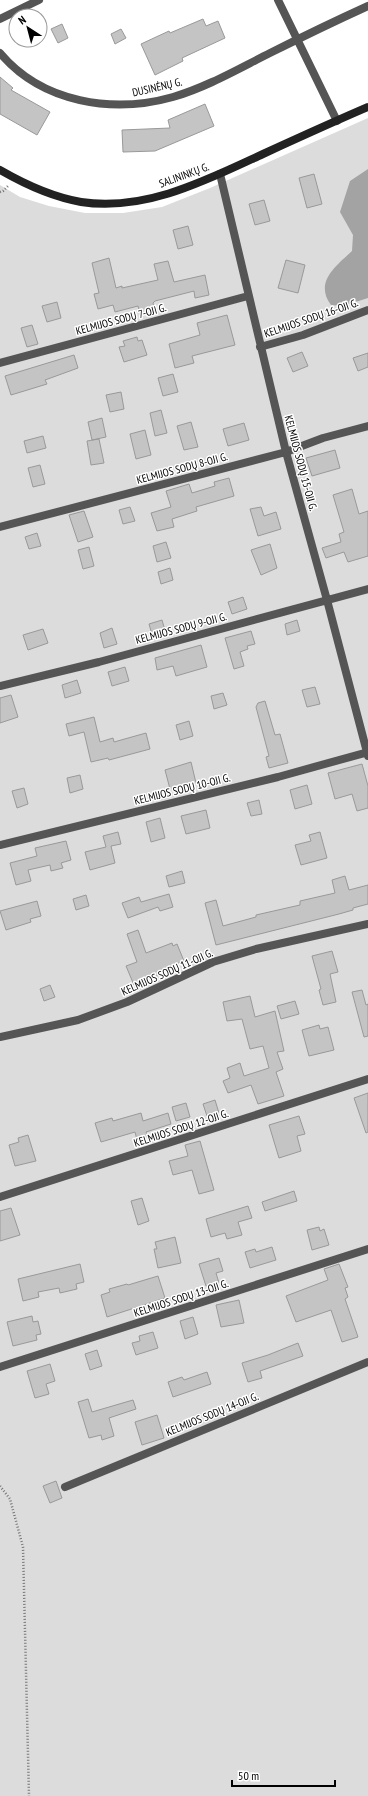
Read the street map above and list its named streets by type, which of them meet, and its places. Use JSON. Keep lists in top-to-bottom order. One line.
{"streets":{"main road":["SALININKŲ G."],"street":["DUSINĖNŲ G.","KELMIJOS SODŲ 16-OJI G.","KELMIJOS SODŲ 7-OJI G.","KELMIJOS SODŲ 15-OJI G.","KELMIJOS SODŲ 8-OJI G.","KELMIJOS SODŲ 9-OJI G.","KELMIJOS SODŲ 10-OJI G.","KELMIJOS SODŲ 11-OJI G.","KELMIJOS SODŲ 12-OJI G.","KELMIJOS SODŲ 13-OJI G.","KELMIJOS SODŲ 14-OJI G."]},"crossings":[["SALININKŲ G.","KELMIJOS SODŲ 15-OJI G."],["KELMIJOS SODŲ 16-OJI G.","KELMIJOS SODŲ 15-OJI G."],["KELMIJOS SODŲ 7-OJI G.","KELMIJOS SODŲ 15-OJI G."],["KELMIJOS SODŲ 15-OJI G.","KELMIJOS SODŲ 8-OJI G."],["KELMIJOS SODŲ 15-OJI G.","KELMIJOS SODŲ 9-OJI G."],["KELMIJOS SODŲ 15-OJI G.","KELMIJOS SODŲ 10-OJI G."]],"scale_bar":"50 m","north":"top left"}
